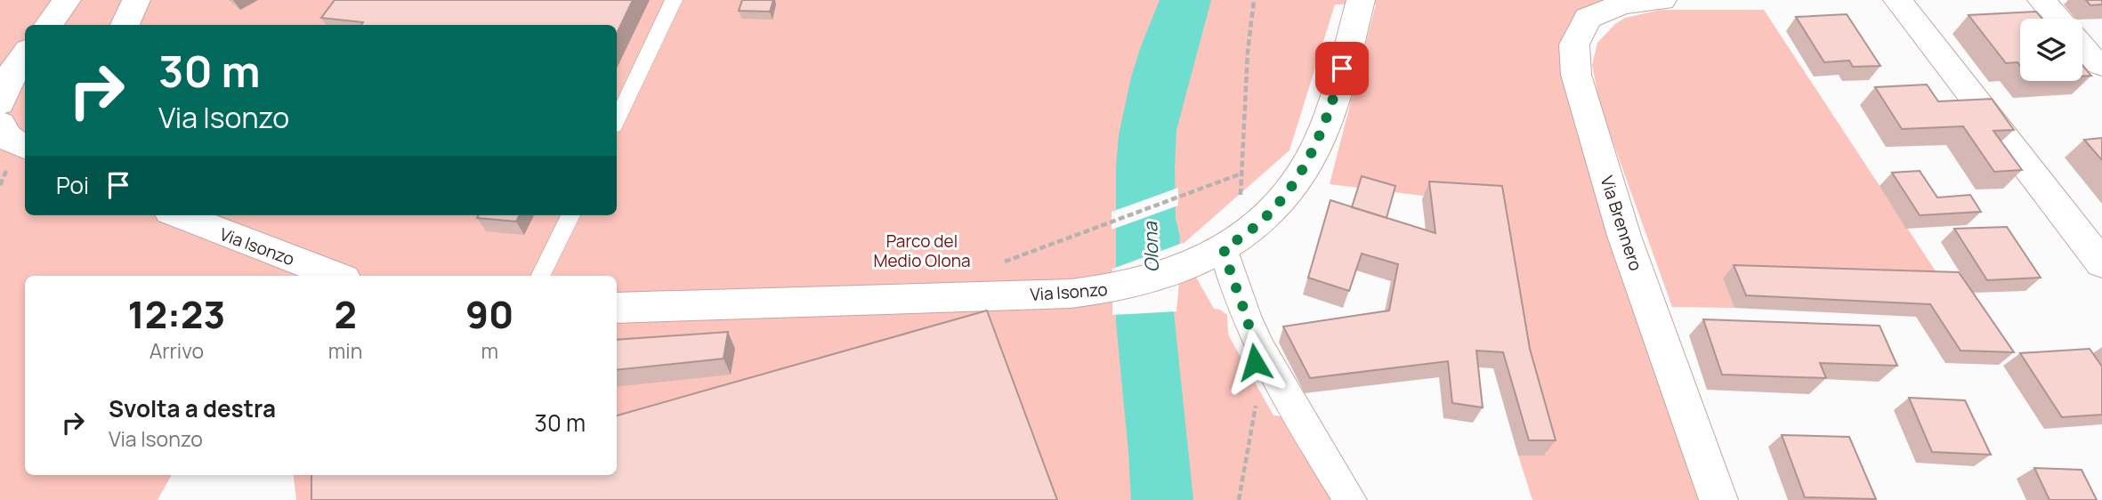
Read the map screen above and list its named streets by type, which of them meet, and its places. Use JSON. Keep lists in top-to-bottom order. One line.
{"streets":{"street":["Via Brennero","Via Isonzo"]},"water":["Olona"],"parks":["Parco del Medio Olona"],"page":{"turn":["30 m","Via Isonzo"],"then":"Poi","eta":["12:23","Arrivo","2","min","90","m"],"list":[{"name":"Svolta a destra","note":"Via Isonzo","value":"30 m"}]}}
